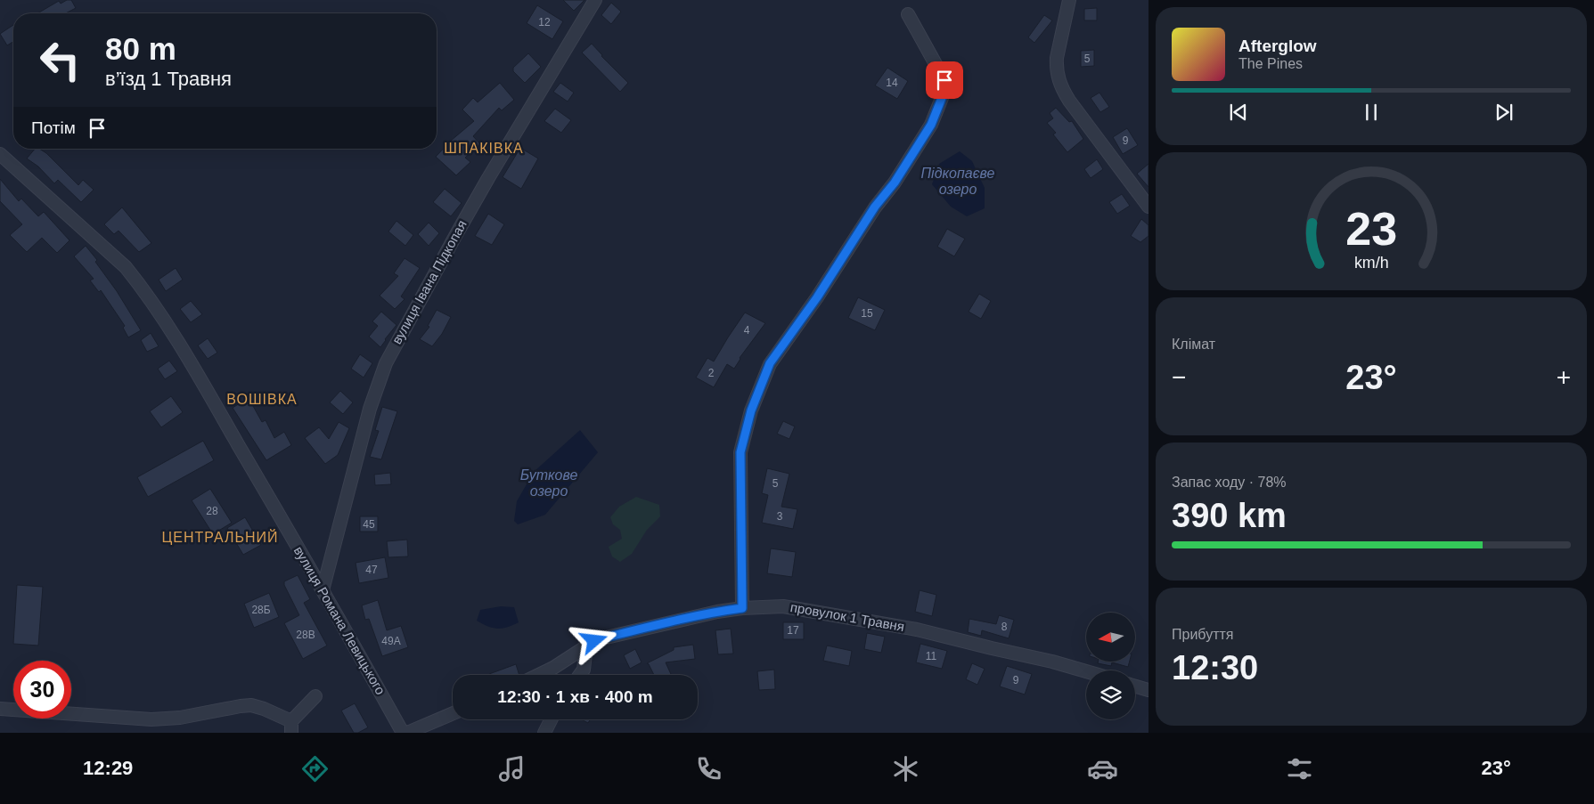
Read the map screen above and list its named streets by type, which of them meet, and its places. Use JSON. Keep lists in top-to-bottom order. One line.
{"streets":{"street":["вулиця Івана Підкопая","провулок 1 Травня","вулиця Романа Левицького"]},"crossings":[["вулиця Івана Підкопая","вулиця Романа Левицького"]],"districts":["ШПАКІВКА","ВОШІВКА","ЦЕНТРАЛЬНИЙ"],"water":["Підкопаєве озеро","Буткове озеро"],"house_numbers":["12","5","14","9","15","4","2","5","28","3","45","47","28Б","8","17","28В","49А","11","9"],"north":"left","page":{"turn":["80 m","в’їзд 1 Травня"],"song":["Afterglow","The Pines"],"then":"Потім","tile":["Клімат",["Запас ходу · 78%","390 km"],["Прибуття","12:30"]],"heat":["−","23°","+"],"limit":"30","trip":"12:30 · 1 хв · 400 m","tabs":["12:29","23°"],"gauge":["23","km/h"]}}
